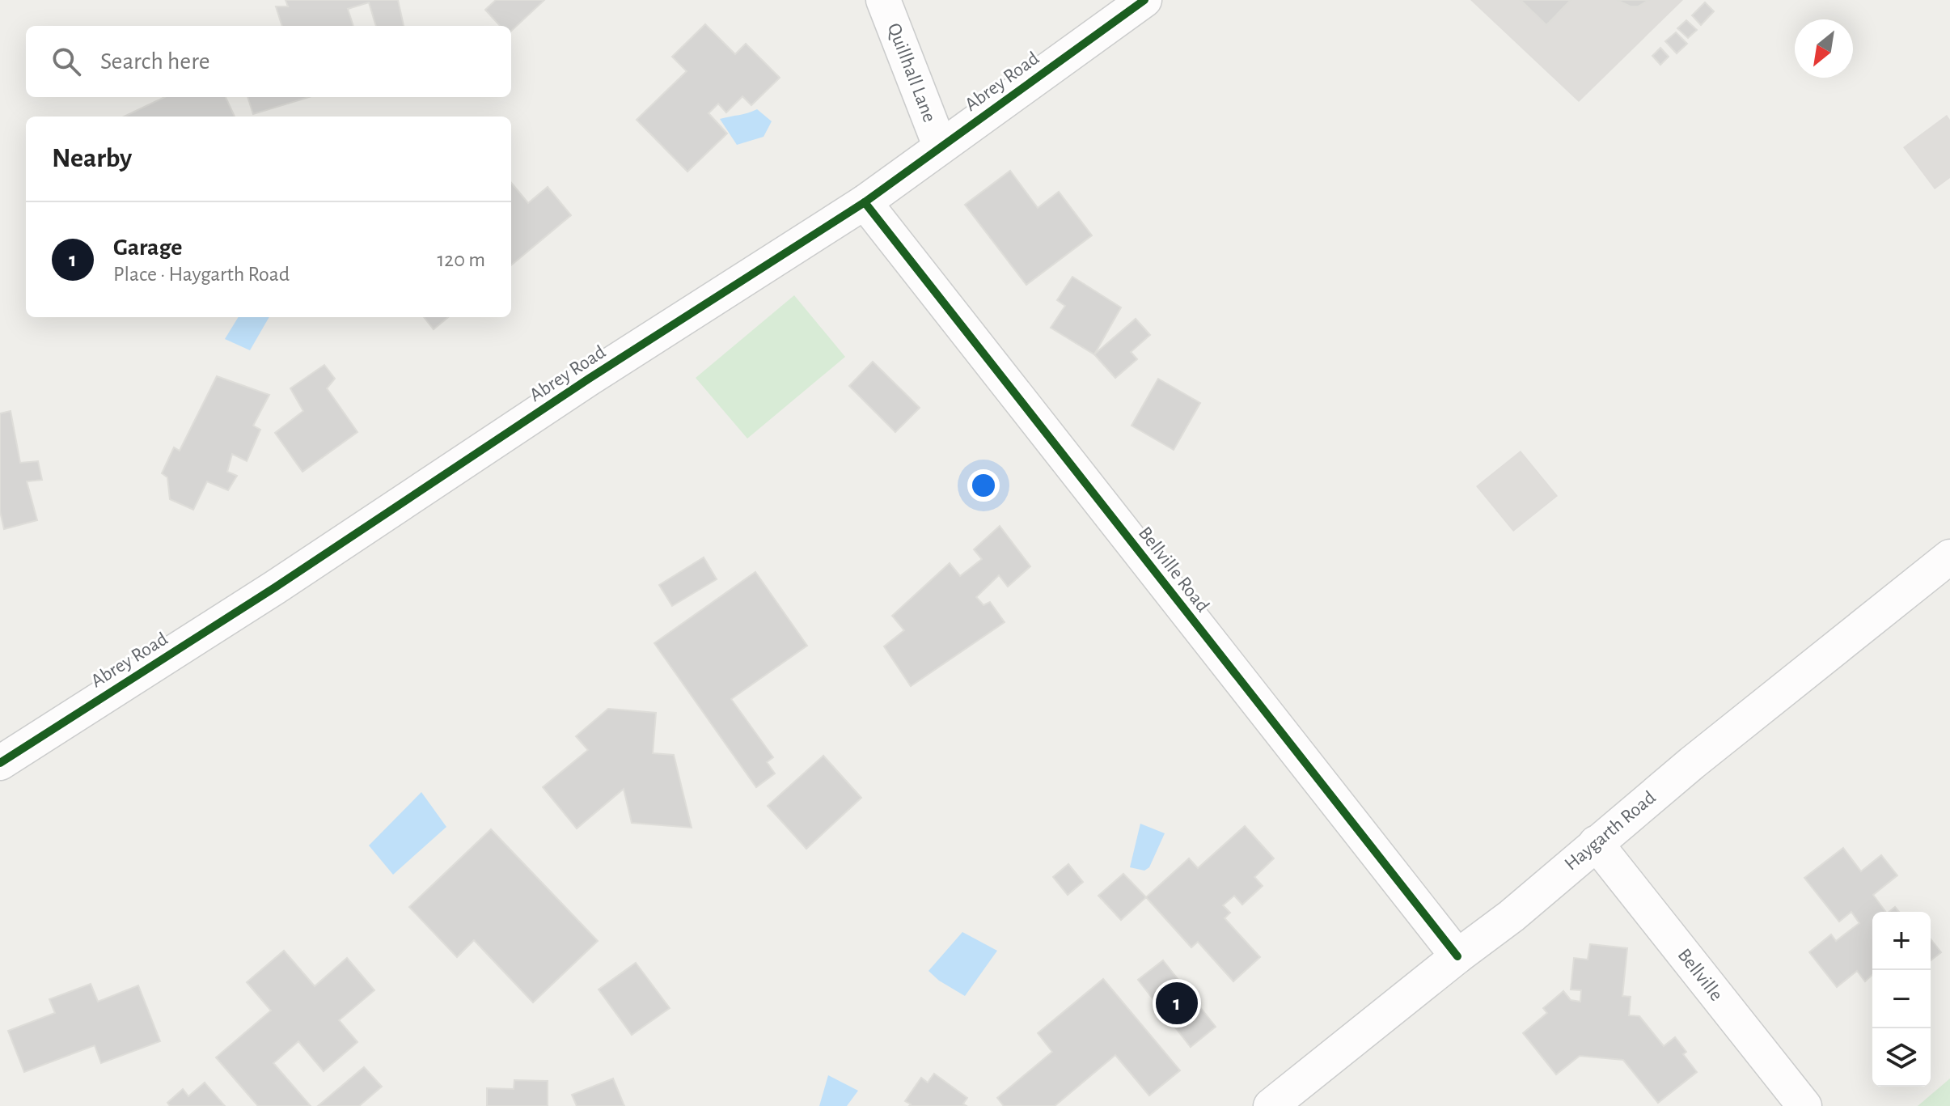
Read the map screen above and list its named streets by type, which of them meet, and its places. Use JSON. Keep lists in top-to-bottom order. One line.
{"streets":{"street":["Quillhall Lane","Abrey Road","Bellville Road","Haygarth Road","Bellville"]},"crossings":[["Quillhall Lane","Abrey Road"],["Abrey Road","Bellville Road"],["Bellville Road","Haygarth Road"],["Haygarth Road","Bellville"]],"north":"bottom left","page":{"search":"Search here","heading":"Nearby","list":[{"mark":"1","name":"Garage","note":"Place · Haygarth Road","value":"120 m"}],"map_buttons":["+","−"],"pins":"1"}}
